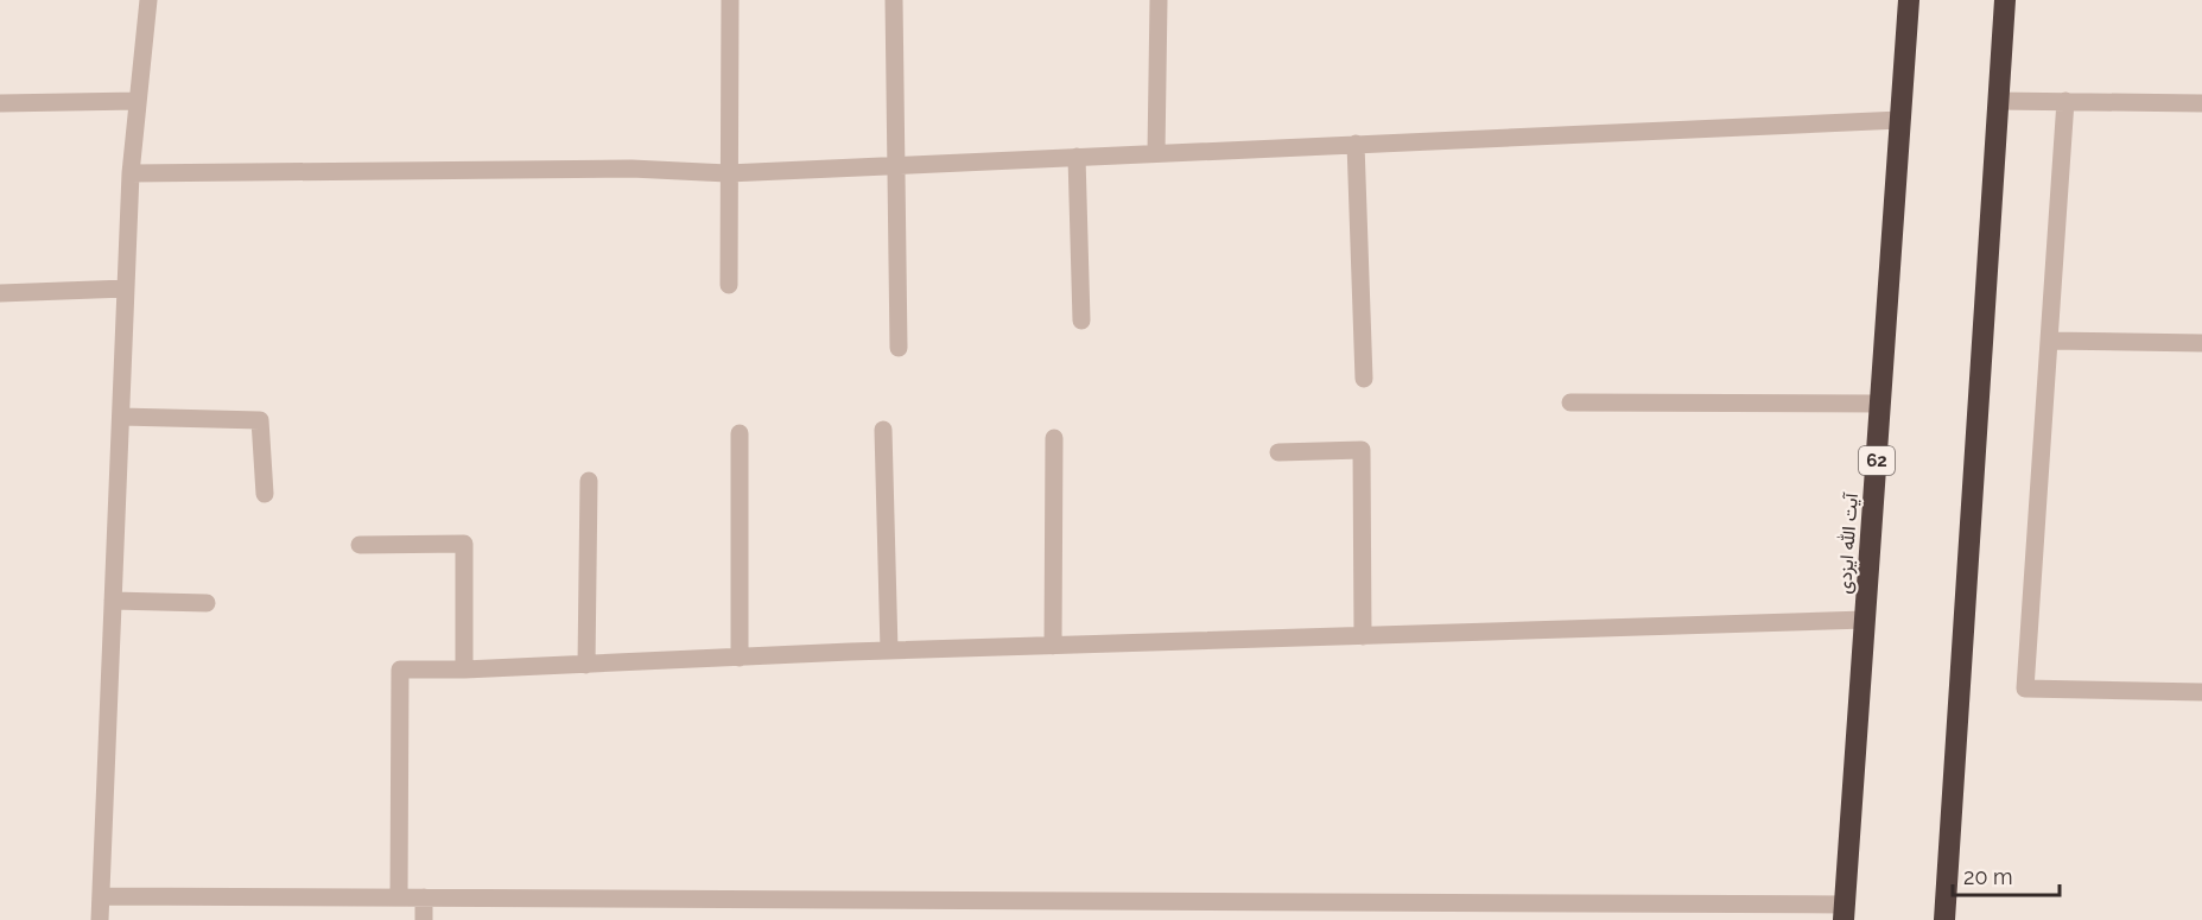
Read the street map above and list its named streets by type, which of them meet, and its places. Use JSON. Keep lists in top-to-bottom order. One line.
{"streets":{"highway":["62","آیت الله ایزدی"]},"scale_bar":"20 m"}
